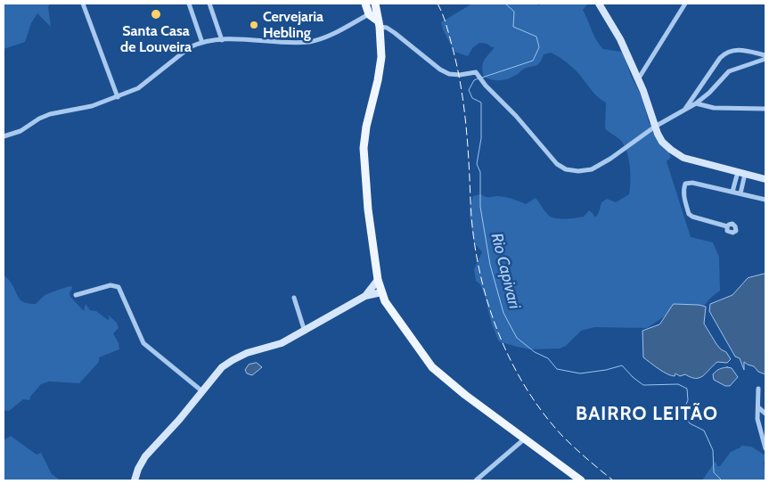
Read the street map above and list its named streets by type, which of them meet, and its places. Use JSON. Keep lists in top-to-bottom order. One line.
{"districts":["BAIRRO LEITÃO"],"water":["Rio Capivari"],"places":["Santa Casa de Louveira","Cervejaria Hebling"]}
